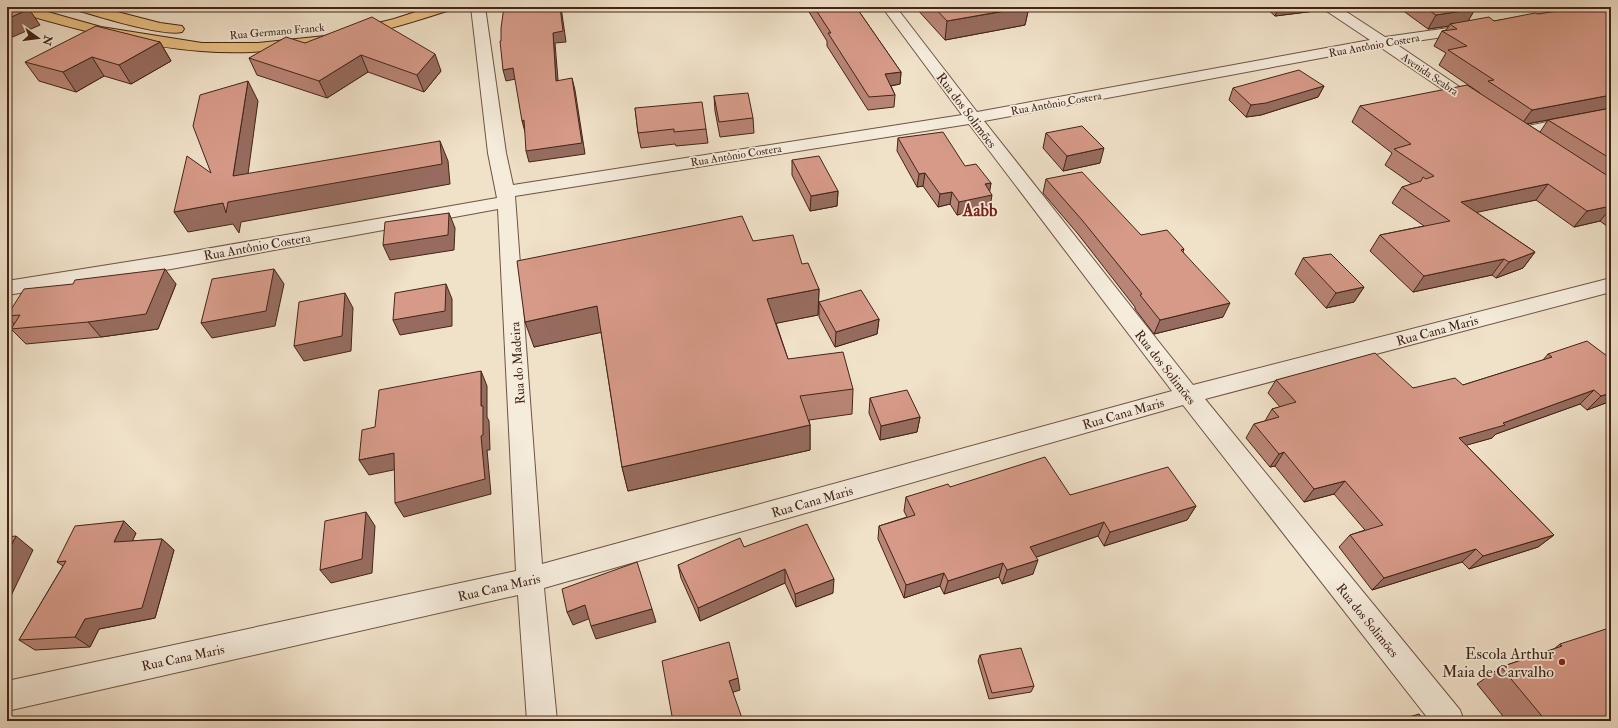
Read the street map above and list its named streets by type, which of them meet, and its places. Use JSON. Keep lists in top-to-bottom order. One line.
{"streets":{"main road":["Rua Germano Franck"],"street":["Rua Antônio Costera","Avenida Seabra","Rua dos Solimões","Rua Cana Maris","Rua do Madeira"]},"crossings":[["Rua Antônio Costera","Avenida Seabra"],["Rua Antônio Costera","Rua dos Solimões"],["Rua Antônio Costera","Rua do Madeira"],["Rua dos Solimões","Rua Cana Maris"],["Rua Cana Maris","Rua do Madeira"]],"districts":["Aabb"],"places":["Escola Arthur Maia de Carvalho"],"north":"right"}
